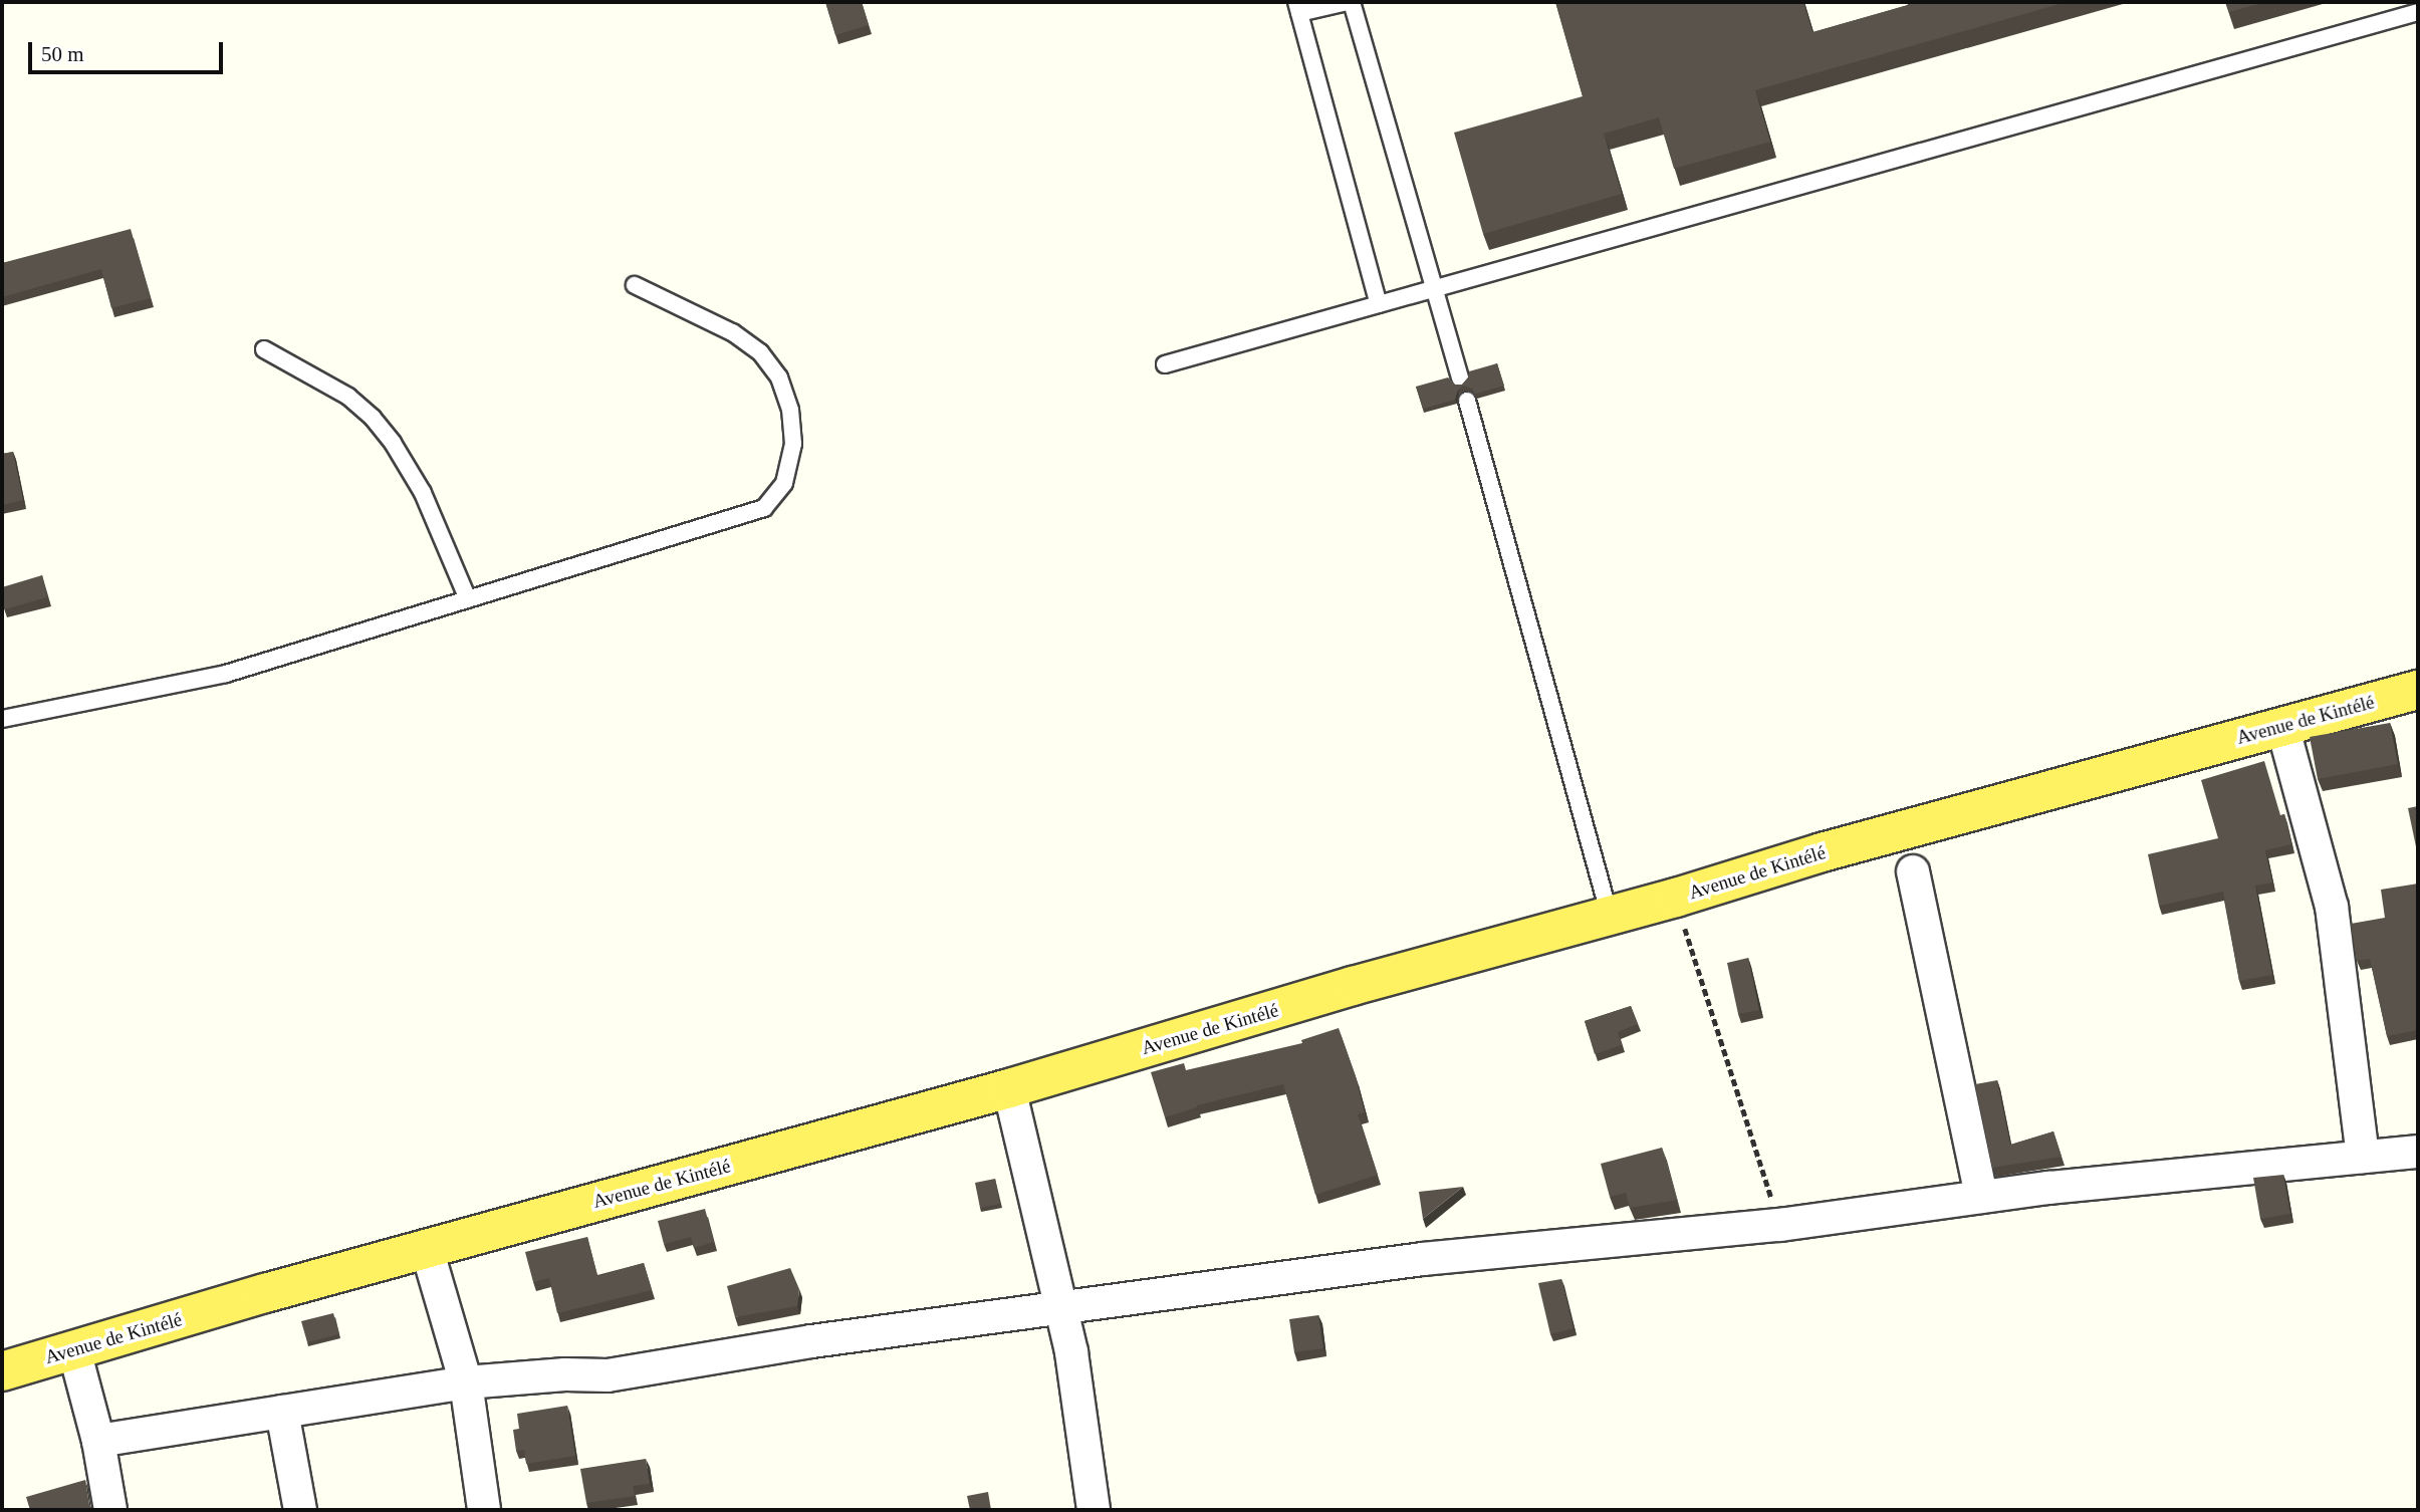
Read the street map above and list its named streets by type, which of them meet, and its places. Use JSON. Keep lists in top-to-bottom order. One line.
{"streets":{"main road":["Avenue de Kintélé"]},"scale_bar":"50 m"}
